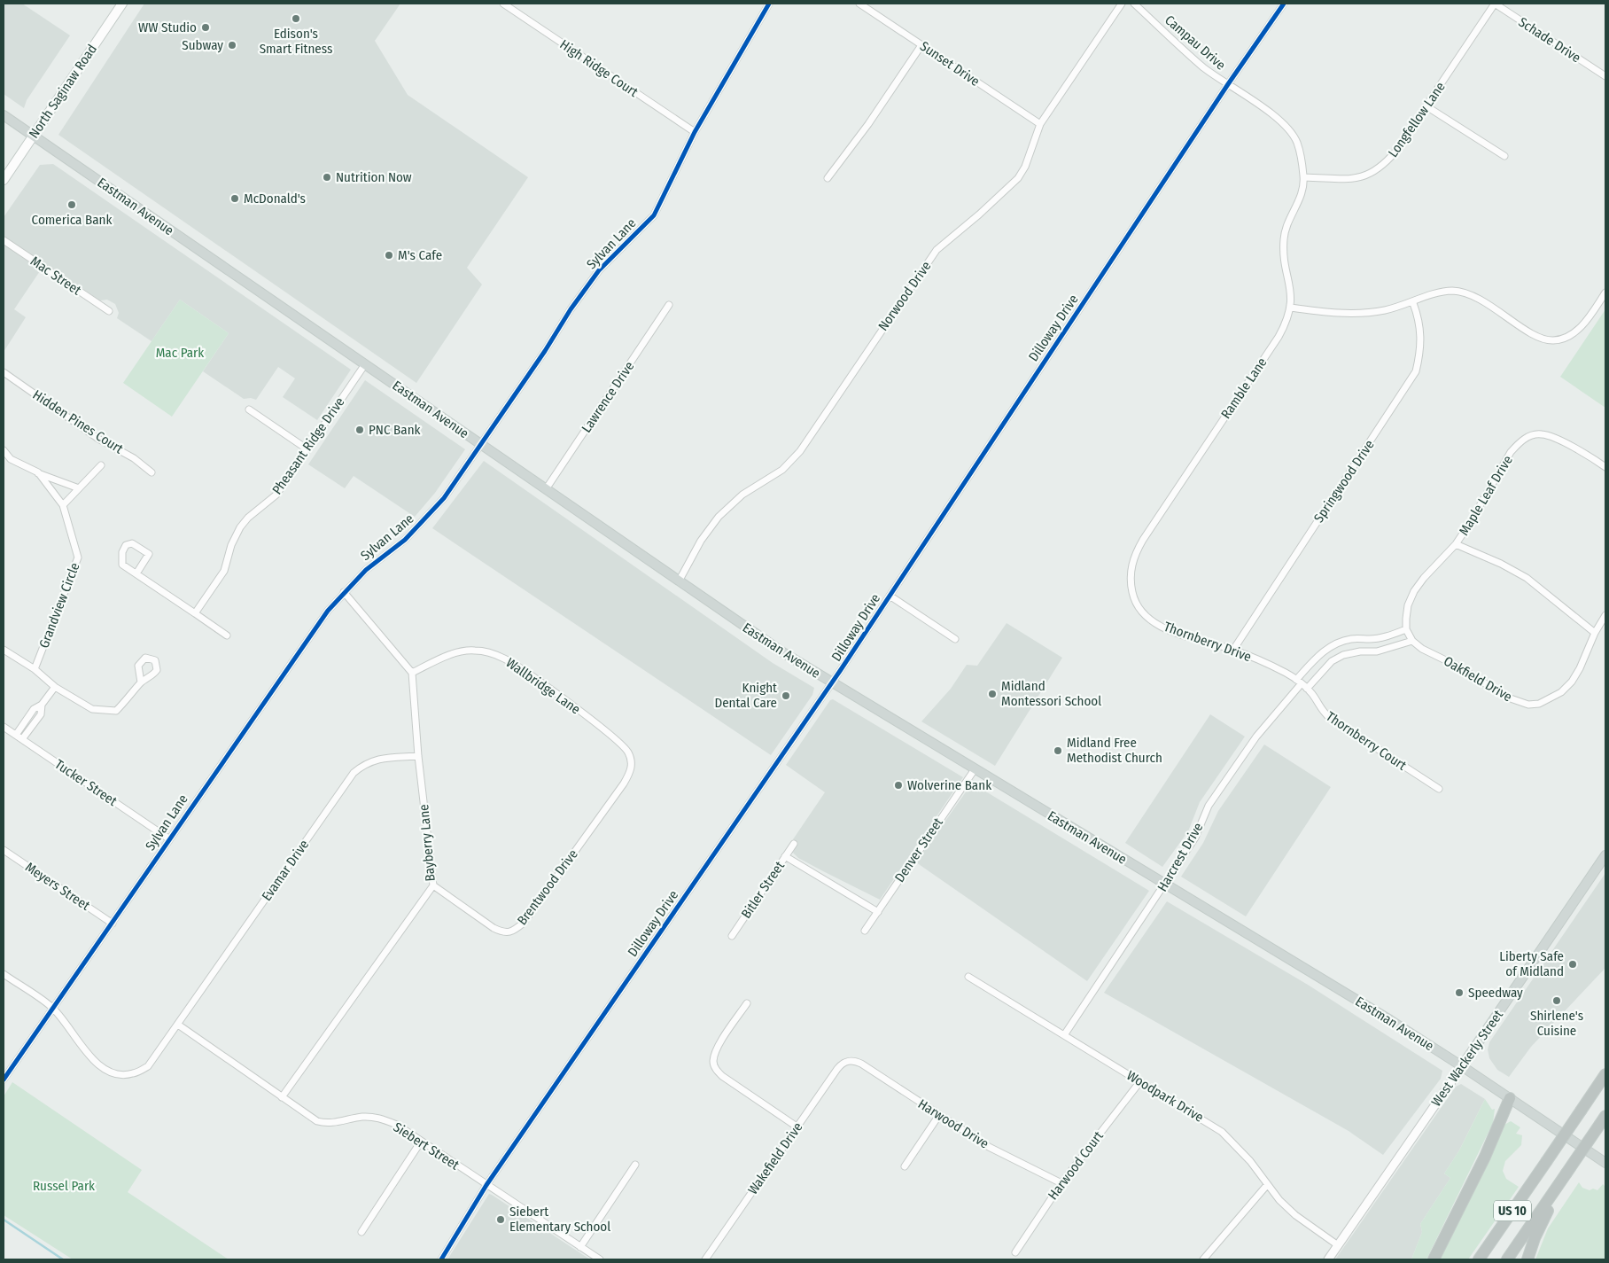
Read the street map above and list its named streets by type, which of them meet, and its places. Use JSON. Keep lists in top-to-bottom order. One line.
{"streets":{"highway":["US 10"],"main road":["North Saginaw Road","Eastman Avenue","West Wackerly Street"],"street":["Schade Drive","Campau Drive","Sunset Drive","High Ridge Court","Longfellow Lane","Sylvan Lane","Mac Street","Norwood Drive","Dilloway Drive","Ramble Lane","Lawrence Drive","Hidden Pines Court","Pheasant Ridge Drive","Springwood Drive","Maple Leaf Drive","Grandview Circle","Thornberry Drive","Oakfield Drive","Wallbridge Lane","Thornberry Court","Tucker Street","Bayberry Lane","Denver Street","Harcrest Drive","Evamar Drive","Meyers Street","Brentwood Drive","Bitler Street","Woodpark Drive","Harwood Drive","Siebert Street","Wakefield Drive","Harwood Court"]},"crossings":[["Schade Drive","Longfellow Lane"],["Campau Drive","Longfellow Lane"],["Campau Drive","Dilloway Drive"],["Campau Drive","Ramble Lane"],["Sunset Drive","Norwood Drive"],["High Ridge Court","Sylvan Lane"],["North Saginaw Road","Eastman Avenue"],["Longfellow Lane","Ramble Lane"],["Eastman Avenue","Sylvan Lane"],["Eastman Avenue","Norwood Drive"],["Eastman Avenue","Dilloway Drive"],["Eastman Avenue","Lawrence Drive"],["Eastman Avenue","Pheasant Ridge Drive"],["Eastman Avenue","Denver Street"],["Eastman Avenue","Harcrest Drive"],["Eastman Avenue","West Wackerly Street"],["Sylvan Lane","Tucker Street"],["Sylvan Lane","Evamar Drive"],["Sylvan Lane","Meyers Street"],["Dilloway Drive","Siebert Street"],["Ramble Lane","Thornberry Drive"],["Springwood Drive","Thornberry Drive"],["Maple Leaf Drive","Oakfield Drive"],["Thornberry Drive","Thornberry Court"],["Thornberry Drive","Harcrest Drive"],["Wallbridge Lane","Bayberry Lane"],["Wallbridge Lane","Brentwood Drive"],["Thornberry Court","Harcrest Drive"],["Bayberry Lane","Evamar Drive"],["Bayberry Lane","Brentwood Drive"],["Bayberry Lane","Siebert Street"],["Harcrest Drive","Woodpark Drive"],["Evamar Drive","Siebert Street"],["West Wackerly Street","Woodpark Drive"],["Woodpark Drive","Harwood Court"],["Harwood Drive","Wakefield Drive"],["Harwood Drive","Harwood Court"]],"parks":["Mac Park","Russel Park"],"places":["Edison's Smart Fitness","WW Studio","Subway","Nutrition Now","McDonald's","Comerica Bank","M's Cafe","PNC Bank","Midland Montessori School","Knight Dental Care","Midland Free Methodist Church","Wolverine Bank","Liberty Safe of Midland","Speedway","Shirlene's Cuisine","Siebert Elementary School"]}
